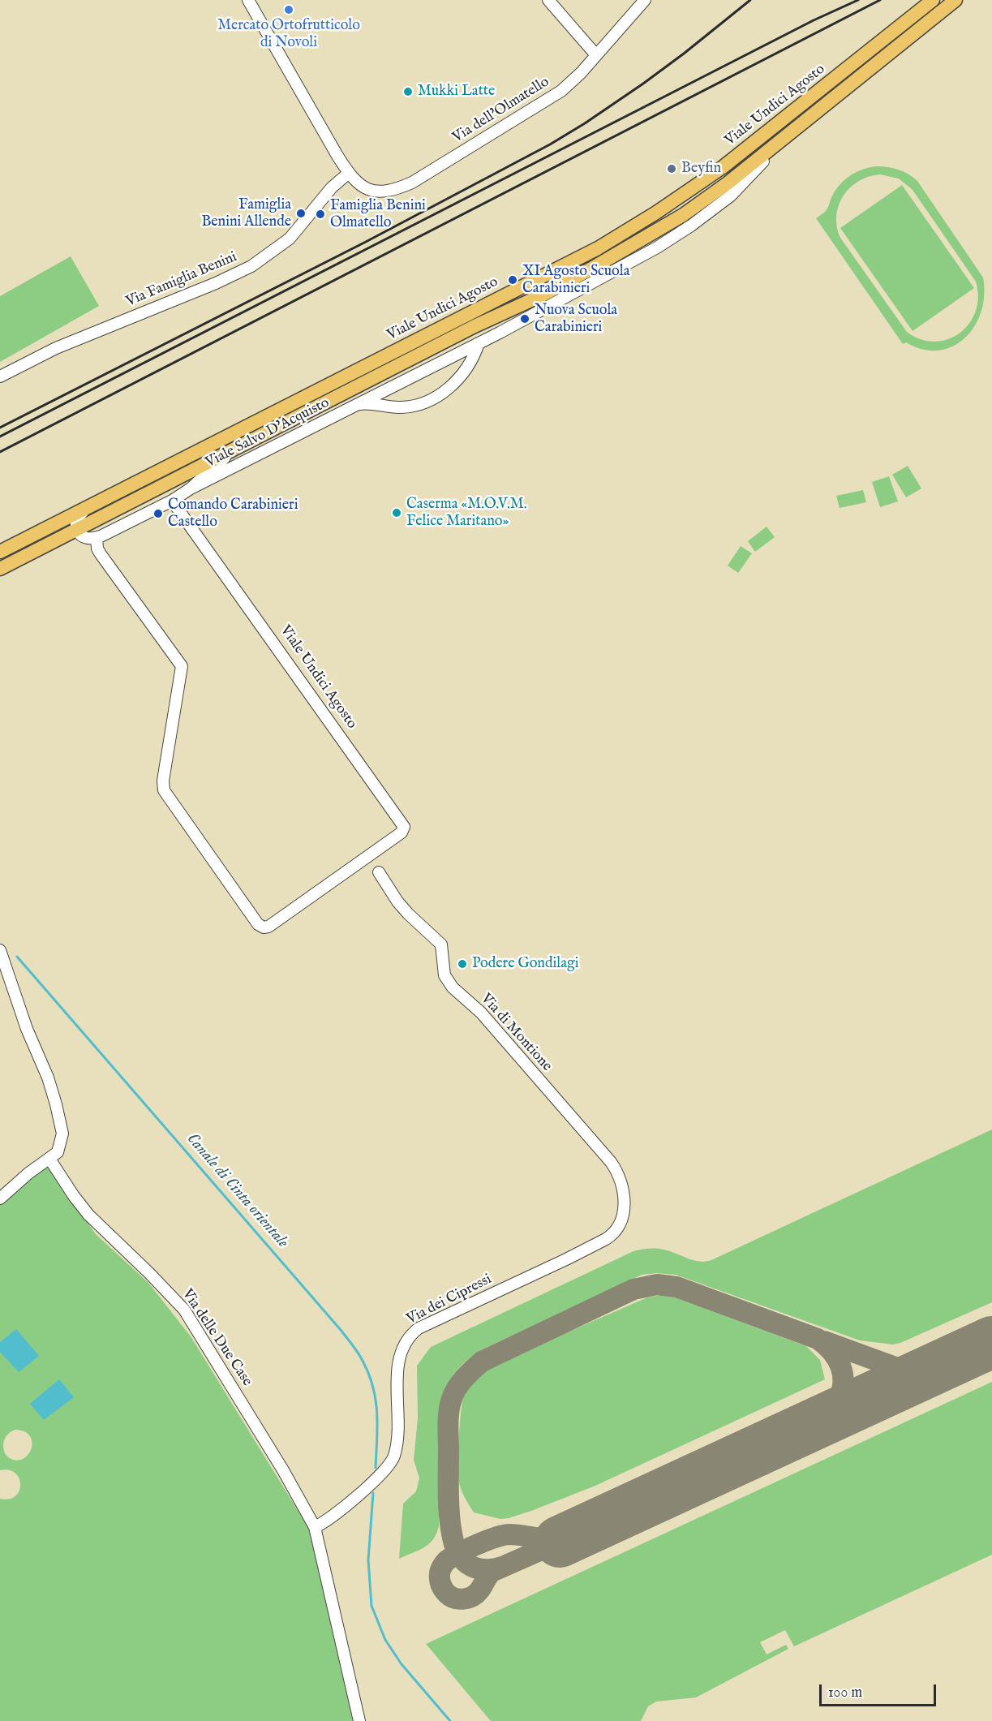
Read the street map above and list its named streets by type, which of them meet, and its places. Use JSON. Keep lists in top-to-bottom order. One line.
{"streets":{"main road":["Viale Undici Agosto"],"street":["Via dell'Olmatello","Via Famiglia Benini","Viale Salvo D'Acquisto","Via di Montione","Via dei Cipressi","Via delle Due Case"]},"crossings":[["Viale Undici Agosto","Viale Salvo D'Acquisto"],["Via dell'Olmatello","Via Famiglia Benini"],["Via di Montione","Via dei Cipressi"],["Via dei Cipressi","Via delle Due Case"]],"water":["Canale di Cinta orientale"],"places":["Mercato Ortofrutticolo di Novoli","Mukki Latte","Beyfin","Famiglia Benini Allende","Famiglia Benini Olmatello","XI Agosto Scuola Carabinieri","Nuova Scuola Carabinieri","Caserma «M.O.V.M. Felice Maritano»","Comando Carabinieri Castello","Podere Gondilagi"],"scale_bar":"100 m"}
